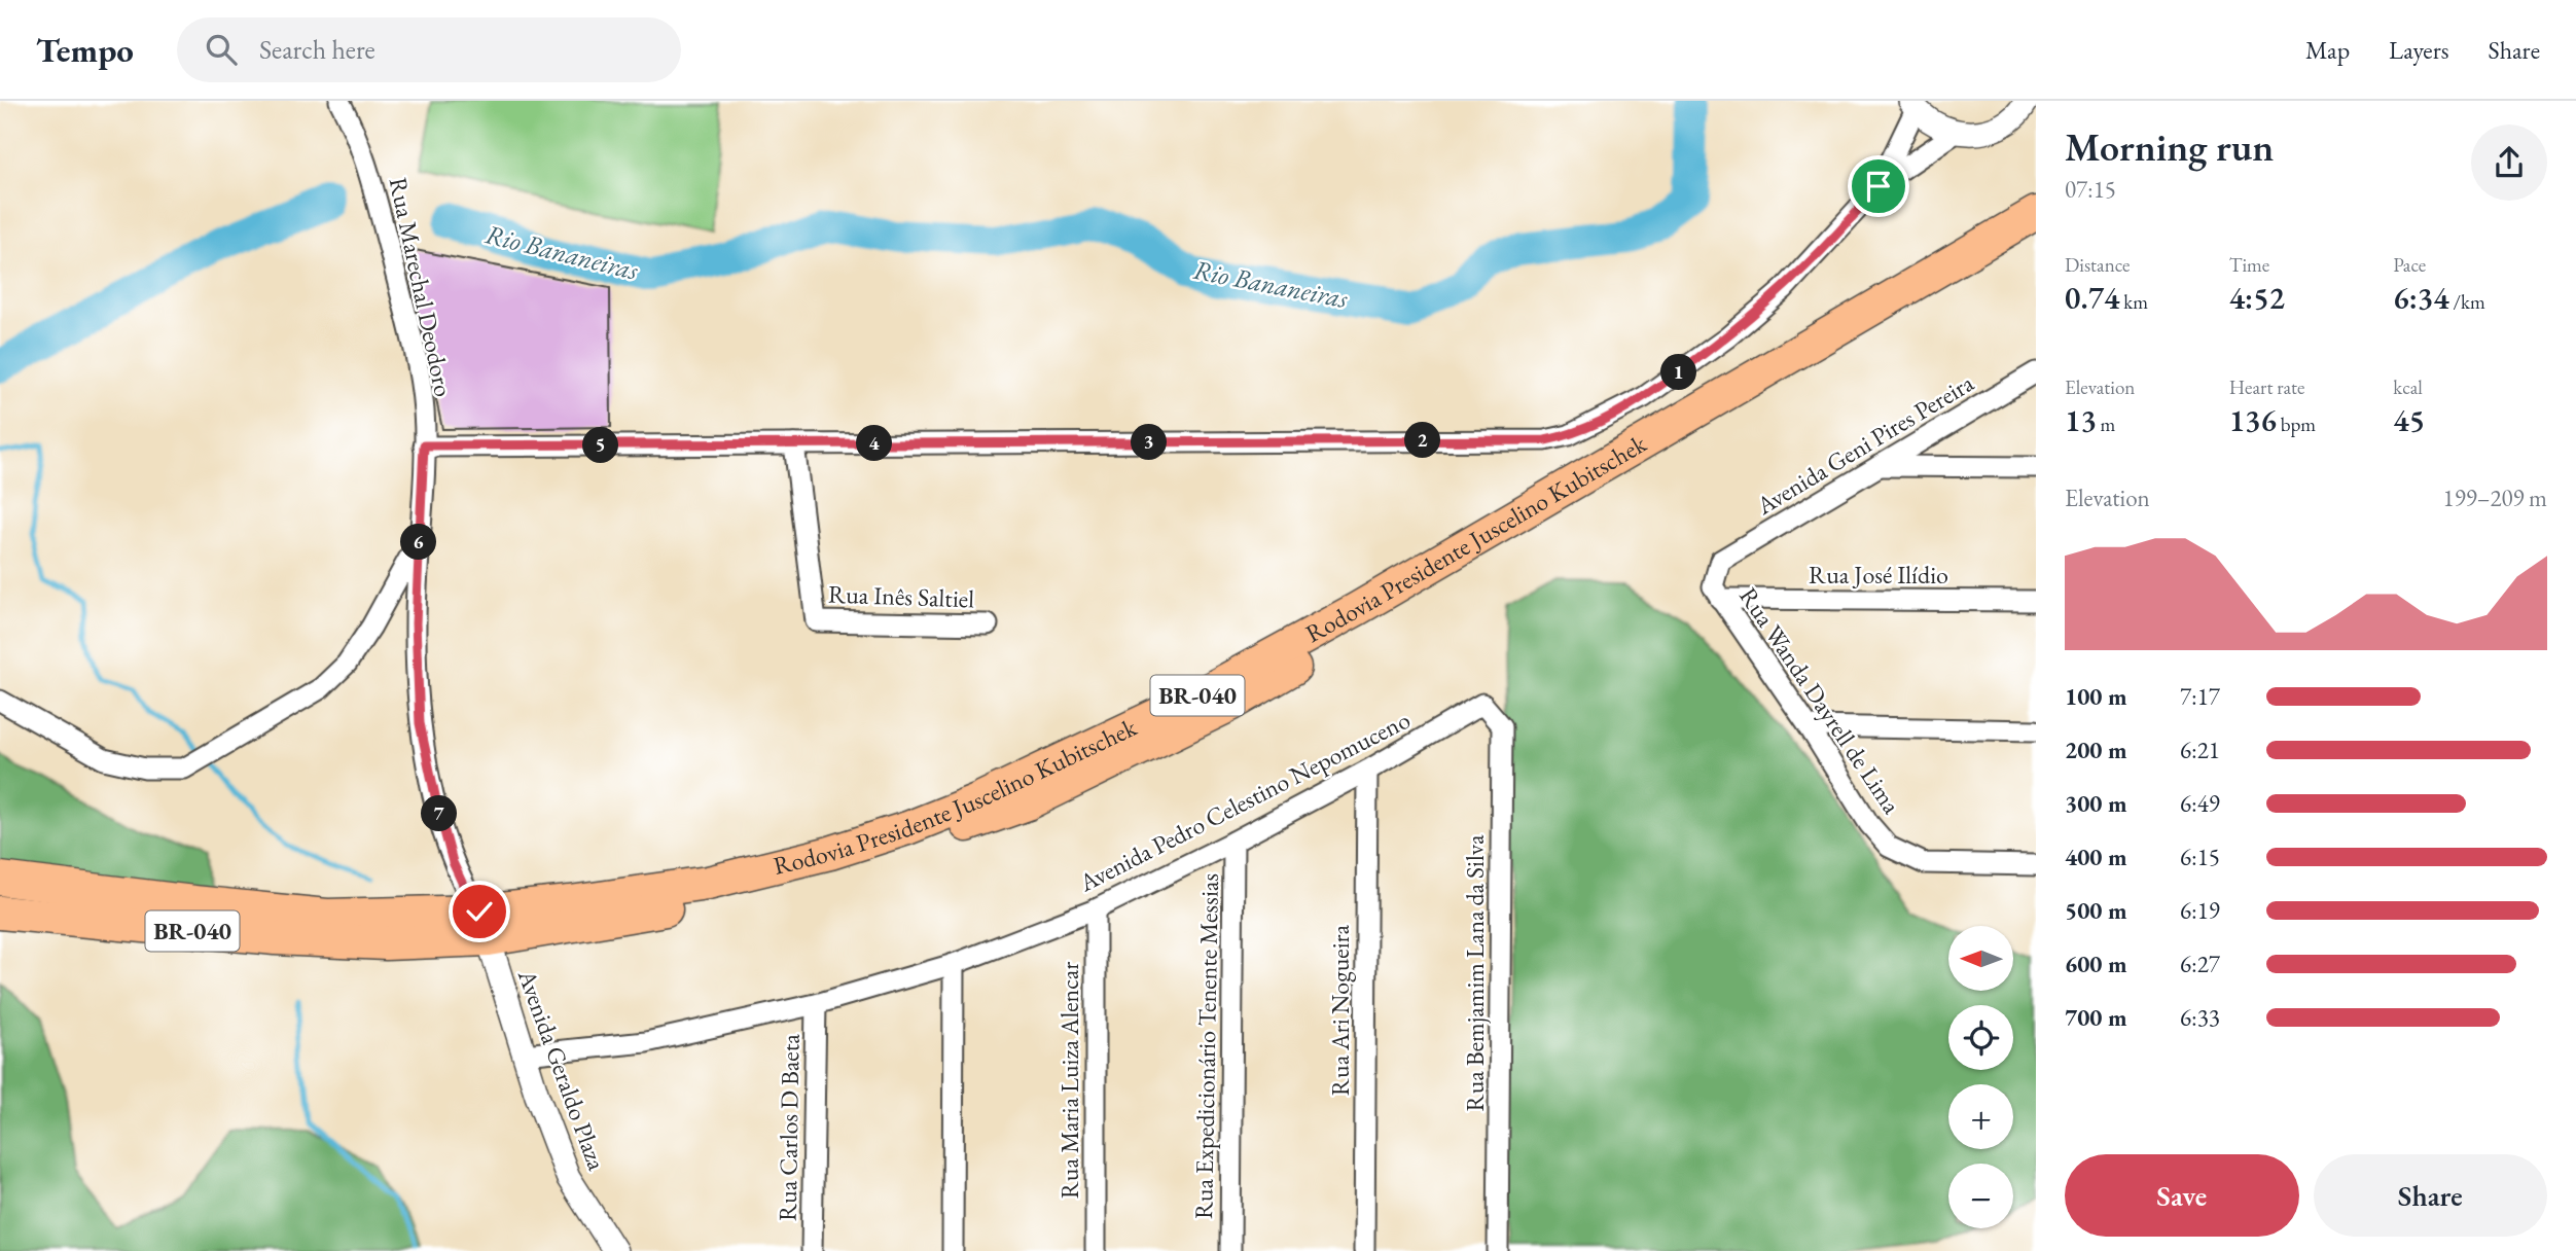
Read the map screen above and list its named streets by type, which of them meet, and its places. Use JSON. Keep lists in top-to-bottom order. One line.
{"streets":{"highway":["Rodovia Presidente Juscelino Kubitschek","BR-040"],"street":["Rua Marechal Deodoro","Avenida Geni Pires Pereira","Rua José Ilídio","Rua Inês Saltiel","Rua Wanda Dayrell de Lima","Avenida Pedro Celestino Nepomuceno","Rua Bemjamim Lana da Silva","Rua Ari Nogueira","Rua Expedicionário Tenente Messias","Avenida Geraldo Plaza","Rua Maria Luiza Alencar","Rua Carlos D Baeta"]},"crossings":[["Rua Marechal Deodoro","Rodovia Presidente Juscelino Kubitschek"],["Rua Marechal Deodoro","Avenida Geraldo Plaza"],["Avenida Geni Pires Pereira","Rua Wanda Dayrell de Lima"],["Rodovia Presidente Juscelino Kubitschek","Avenida Geraldo Plaza"],["Rua José Ilídio","Rua Wanda Dayrell de Lima"],["Avenida Pedro Celestino Nepomuceno","Rua Bemjamim Lana da Silva"],["Avenida Pedro Celestino Nepomuceno","Rua Ari Nogueira"],["Avenida Pedro Celestino Nepomuceno","Rua Expedicionário Tenente Messias"],["Avenida Pedro Celestino Nepomuceno","Avenida Geraldo Plaza"],["Avenida Pedro Celestino Nepomuceno","Rua Maria Luiza Alencar"],["Avenida Pedro Celestino Nepomuceno","Rua Carlos D Baeta"]],"water":["Rio Bananeiras"],"north":"left","page":{"header":"Tempo","search":"Search here","nav":["Map","Layers","Share"],"heading":["Morning run","07:15"],"stats":[["Distance","0.74 km"],["Time","4:52"],["Pace","6:34 /km"],["Elevation","13 m"],["Heart rate","136 bpm"],["kcal","45"]],"pins":["1","2","3","4","5","6","7"],"chart":["Elevation","199–209 m"],"list":[{"name":"100 m","note":"7:17"},{"name":"200 m","note":"6:21"},{"name":"300 m","note":"6:49"},{"name":"400 m","note":"6:15"},{"name":"500 m","note":"6:19"},{"name":"600 m","note":"6:27"},{"name":"700 m","note":"6:33"}],"map_buttons":["+","−"],"buttons":["Save","Share"]}}
